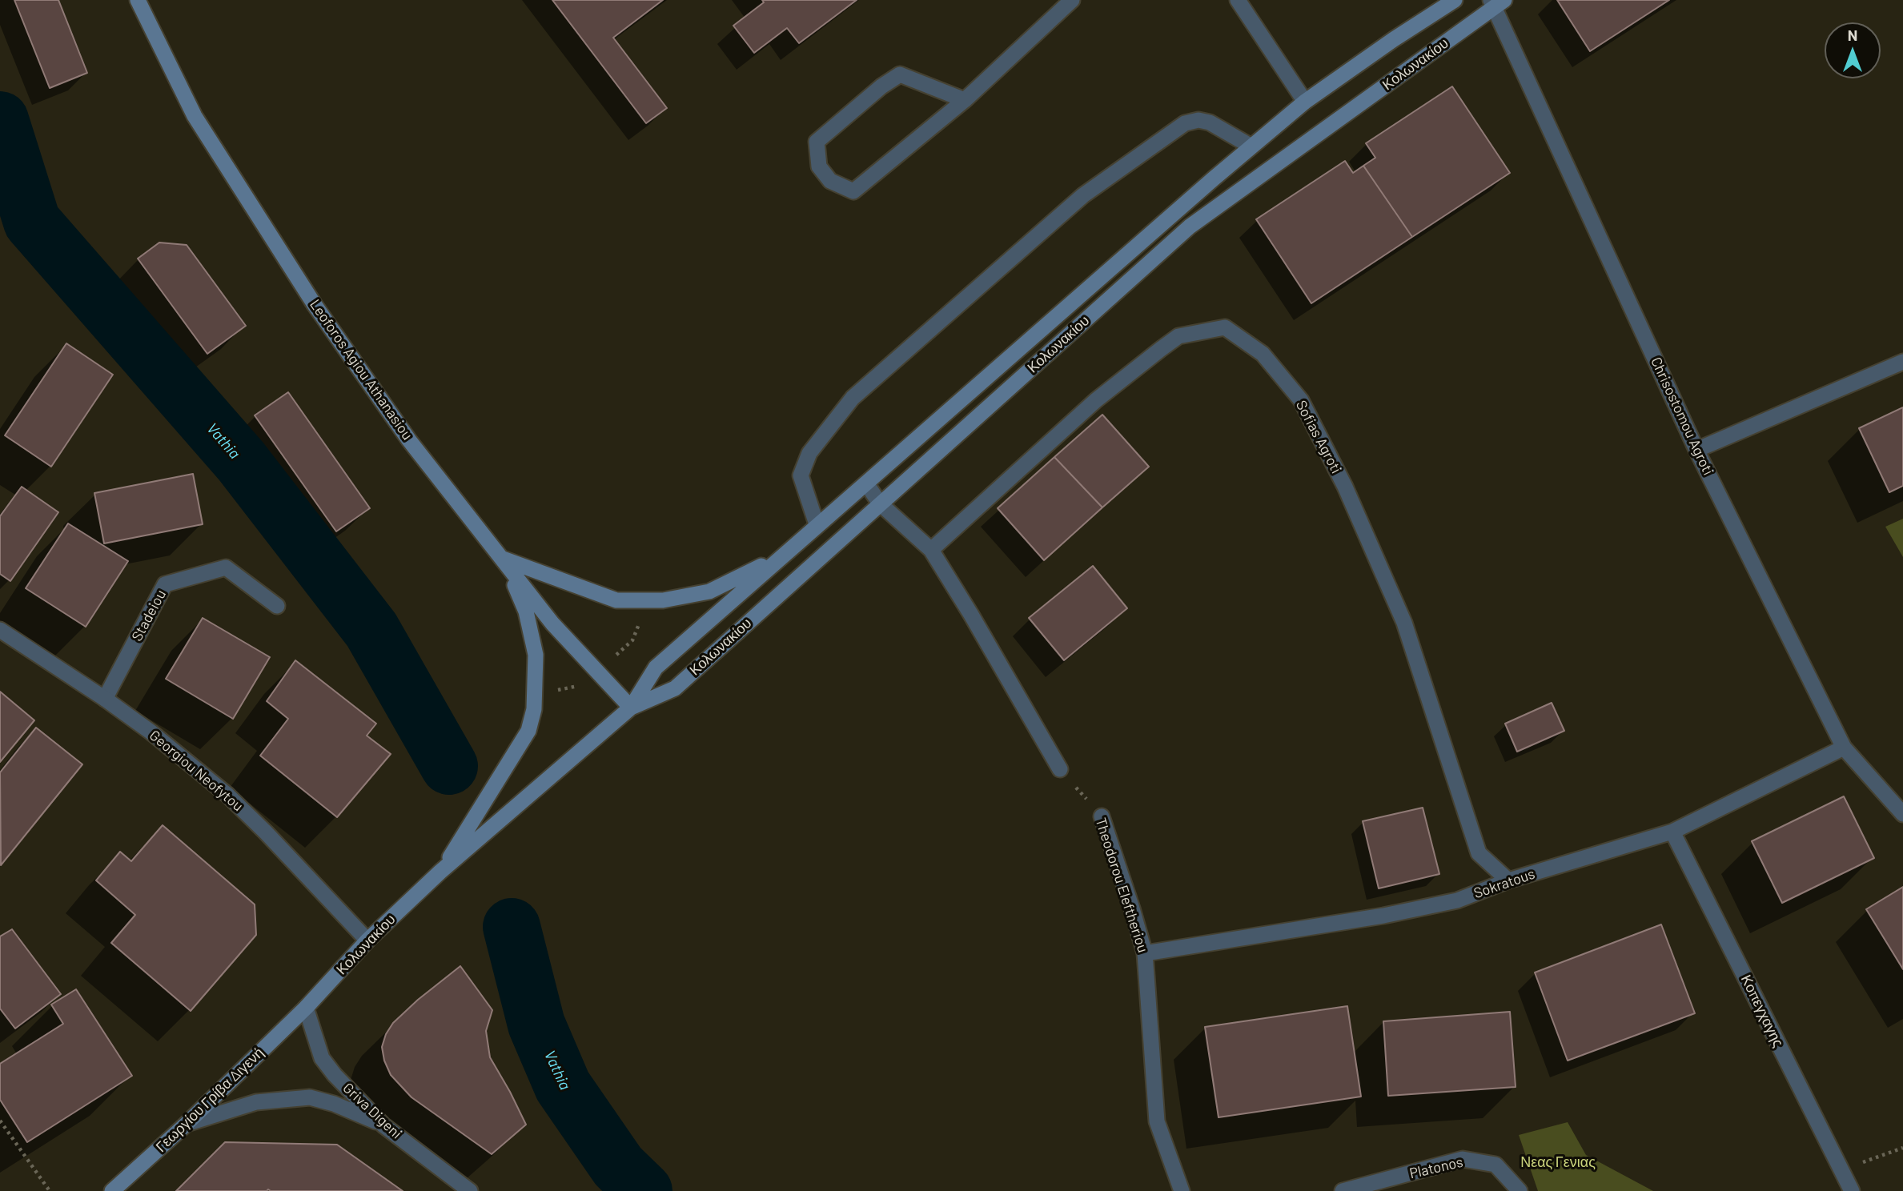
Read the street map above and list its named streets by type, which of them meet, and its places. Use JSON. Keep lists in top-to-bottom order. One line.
{"streets":{"main road":["Κολωνακίου","Leoforos Agiou Athanasiou","Γεωργίου Γρίβα Διγενή"],"street":["Chrisostomou Agroti","Sofias Agroti","Stadeiou","Georgiou Neofytou","Sokratous","Theodorou Eleftheriou","Κοπεγχαγης","Griva Digeni","Platonos"]},"crossings":[["Κολωνακίου","Leoforos Agiou Athanasiou"],["Κολωνακίου","Chrisostomou Agroti"],["Κολωνακίου","Georgiou Neofytou"],["Κολωνακίου","Γεωργίου Γρίβα Διγενή"],["Κολωνακίου","Griva Digeni"],["Chrisostomou Agroti","Sokratous"],["Sofias Agroti","Sokratous"],["Stadeiou","Georgiou Neofytou"],["Sokratous","Theodorou Eleftheriou"],["Sokratous","Κοπεγχαγης"],["Γεωργίου Γρίβα Διγενή","Griva Digeni"]],"water":["Vathia"],"parks":["Νεας Γενιας"],"north":"top"}
